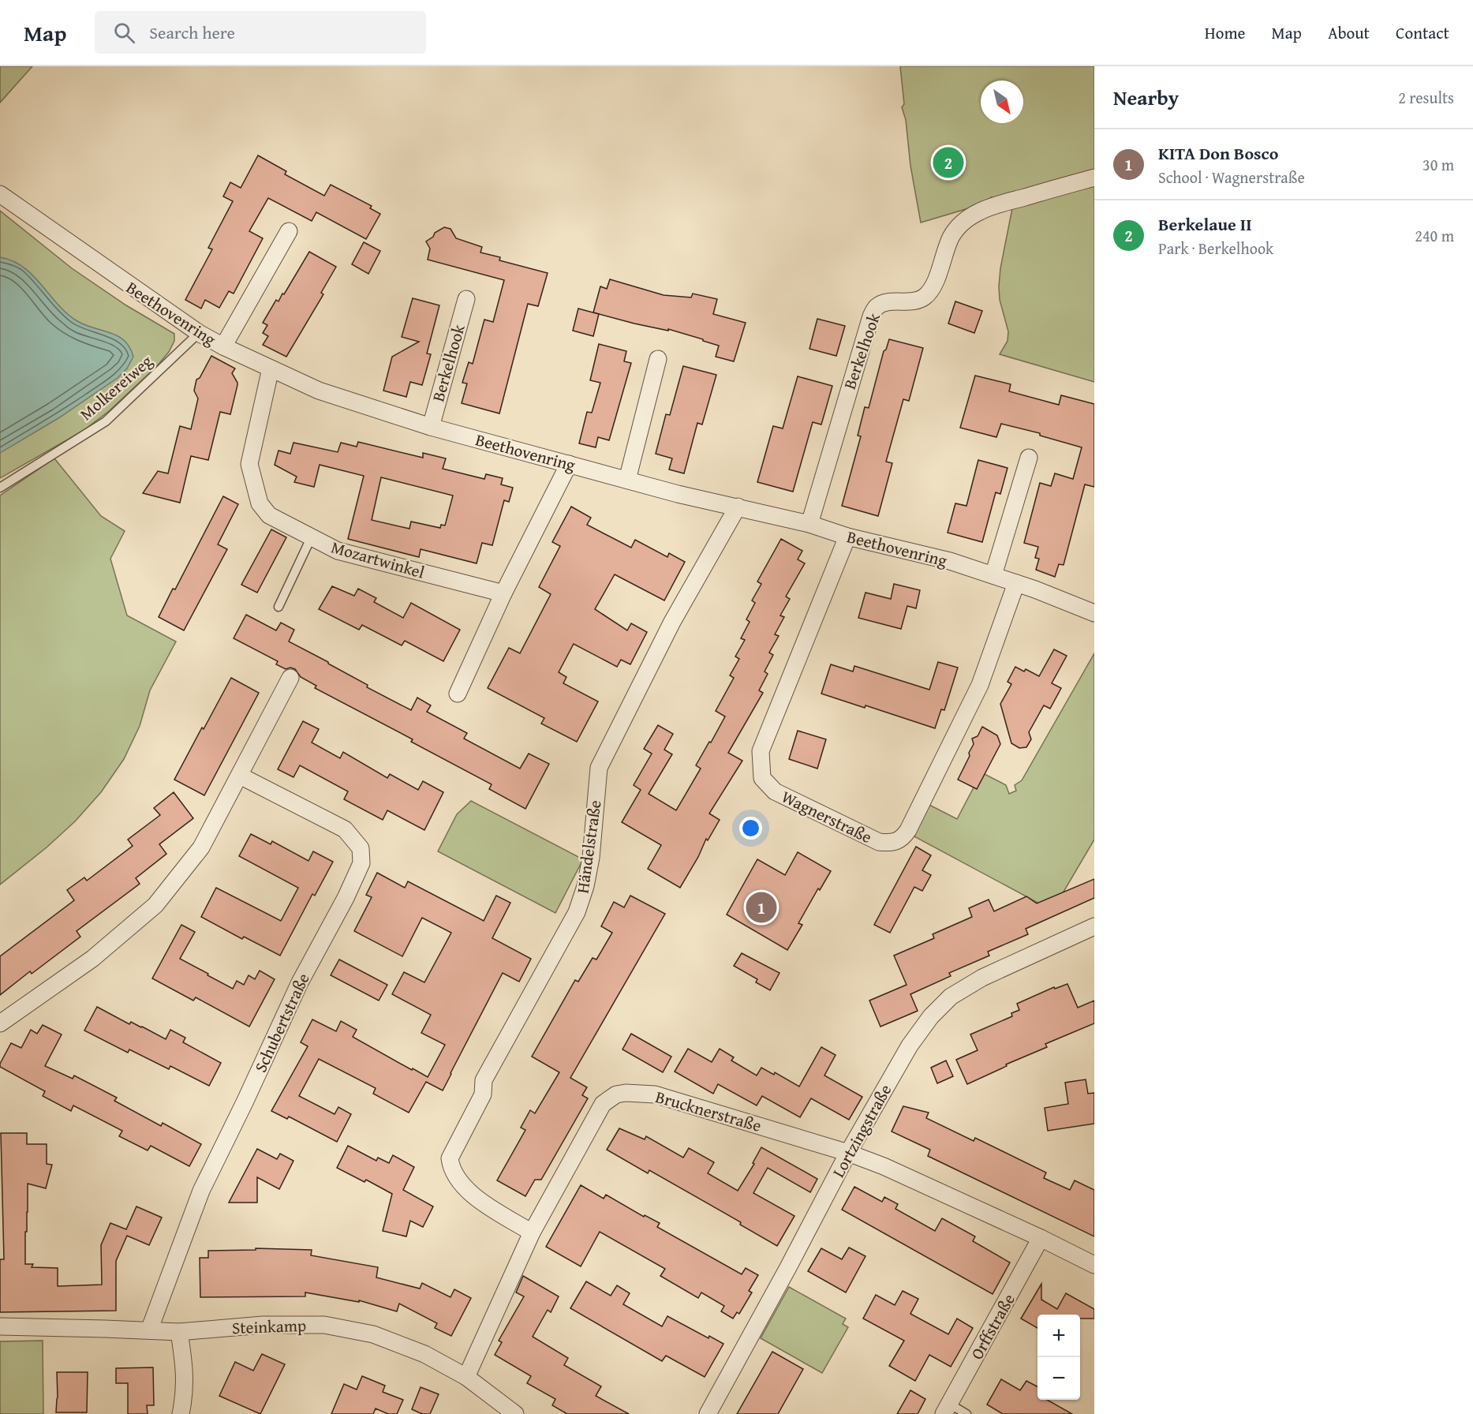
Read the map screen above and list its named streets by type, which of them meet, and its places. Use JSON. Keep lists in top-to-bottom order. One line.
{"streets":{"street":["Beethovenring","Berkelhook","Mozartwinkel","Wagnerstraße","Händelstraße","Schubertstraße","Brucknerstraße","Lortzingstraße","Steinkamp","Orffstraße"],"lane":["Molkereiweg"]},"crossings":[["Beethovenring","Berkelhook"],["Beethovenring","Molkereiweg"],["Beethovenring","Mozartwinkel"],["Beethovenring","Wagnerstraße"],["Beethovenring","Händelstraße"],["Händelstraße","Brucknerstraße"],["Schubertstraße","Steinkamp"],["Brucknerstraße","Lortzingstraße"],["Brucknerstraße","Steinkamp"],["Brucknerstraße","Orffstraße"]],"north":"bottom right","page":{"header":"Map","search":"Search here","nav":["Home","Map","About","Contact"],"heading":["Nearby","2 results"],"list":[{"mark":"1","name":"KITA Don Bosco","note":"School · Wagnerstraße","value":"30 m"},{"mark":"2","name":"Berkelaue II","note":"Park · Berkelhook","value":"240 m"}],"pins":["2","1"],"map_buttons":["+","−"]}}
